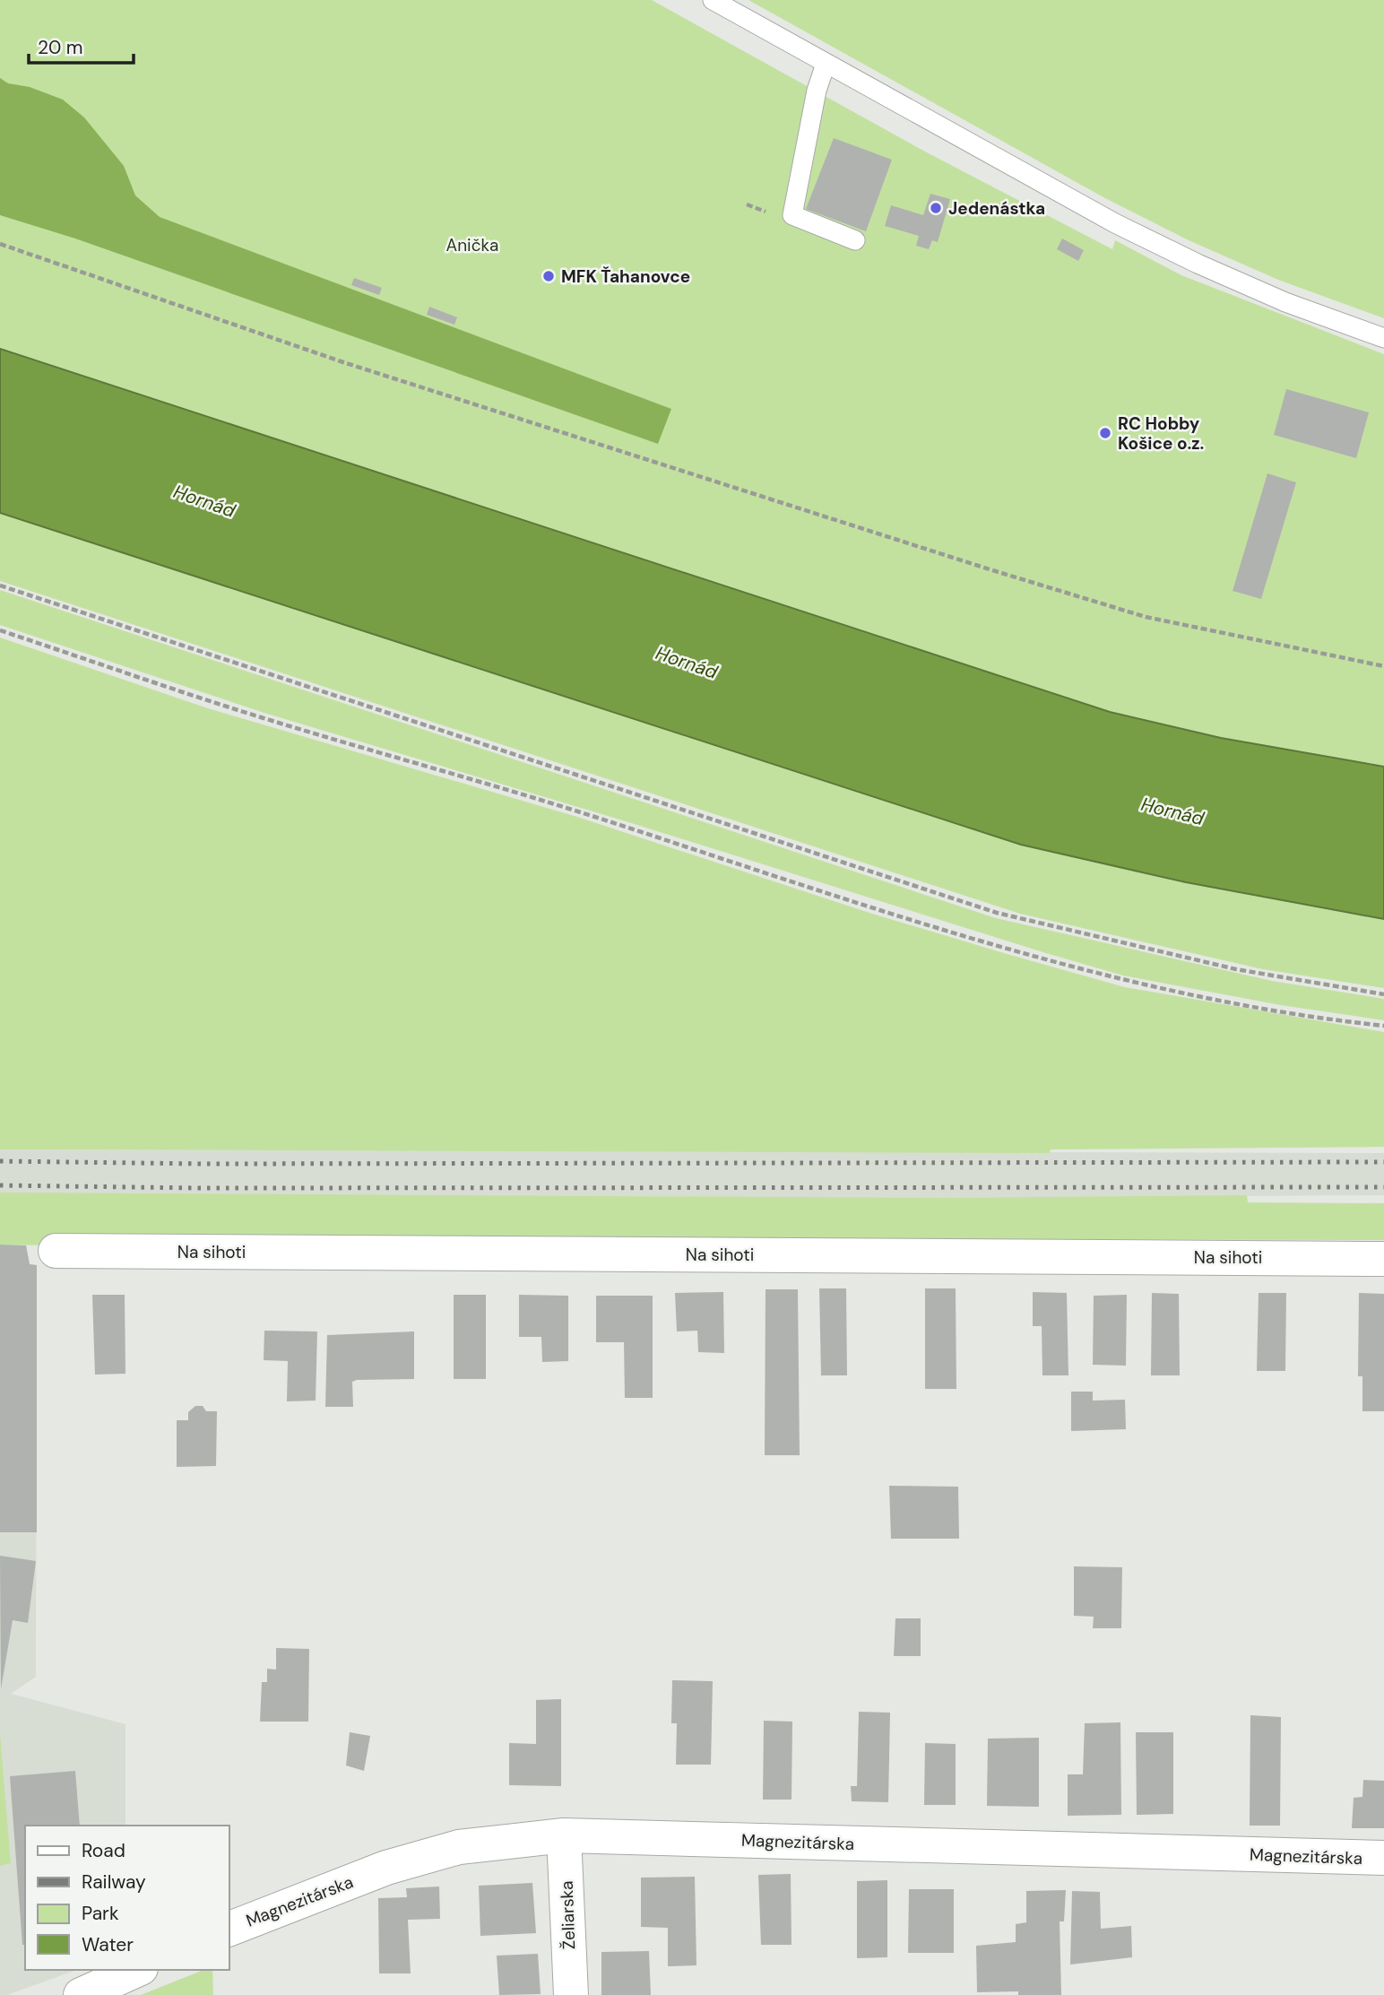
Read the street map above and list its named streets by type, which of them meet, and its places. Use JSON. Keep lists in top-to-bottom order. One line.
{"streets":{"street":["Na sihoti","Magnezitárska","Želiarska"]},"crossings":[["Magnezitárska","Želiarska"]],"water":["Hornád"],"parks":["Anička"],"places":["Jedenástka","MFK Ťahanovce","RC Hobby Košice o.z."],"legend":["Road","Railway","Park","Water"],"scale_bar":"20 m"}
